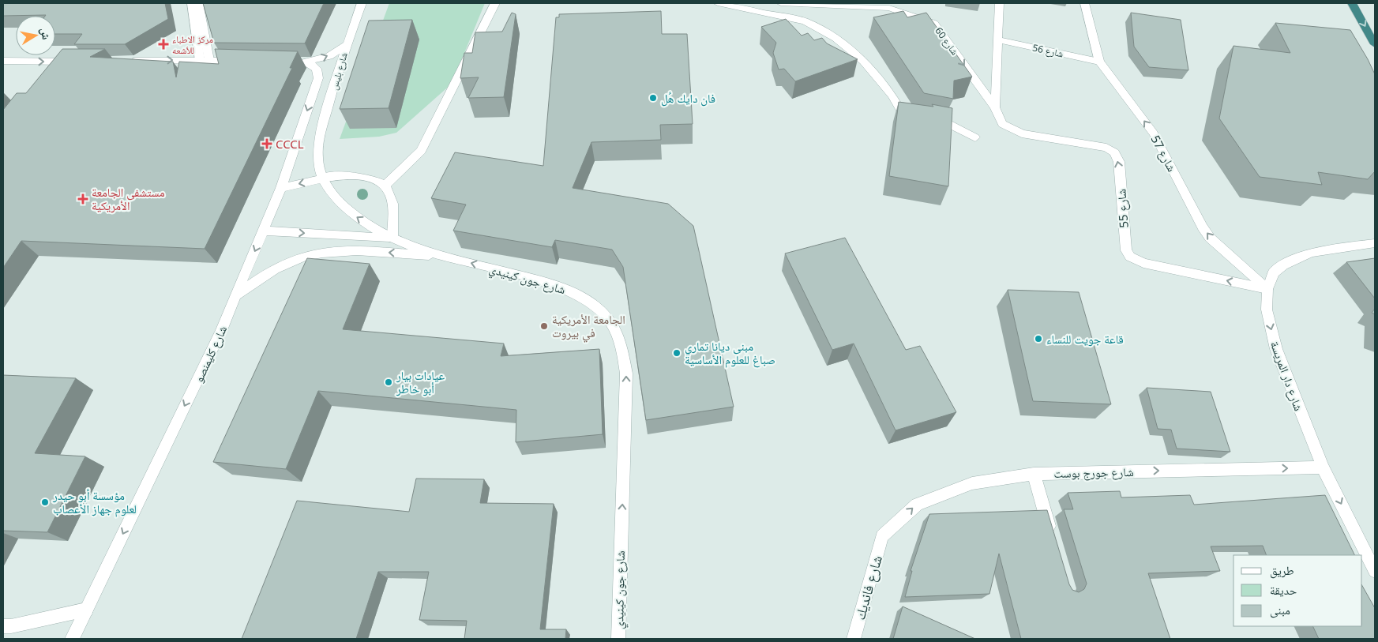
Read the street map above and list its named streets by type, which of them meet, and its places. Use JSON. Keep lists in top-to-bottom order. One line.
{"streets":{"street":["شارع 60","شارع 56","شارع بليس","شارع 57","شارع 55","شارع جون كينيدي","شارع كليمنصو","شارع دار المريسة","شارع جورج بوست","شارع فانديك"]},"crossings":[["شارع 60","شارع 55"],["شارع 56","شارع 57"],["شارع بليس","شارع جون كينيدي"],["شارع 57","شارع 55"],["شارع 57","شارع دار المريسة"],["شارع 55","شارع دار المريسة"],["شارع دار المريسة","شارع جورج بوست"],["شارع جورج بوست","شارع فانديك"]],"one_way":["شارع 57","شارع 55","شارع جون كينيدي","شارع كليمنصو","شارع دار المريسة","شارع جورج بوست"],"places":{"health":["مركز الاطباء للأشعه","CCCL","مستشفى الجامعة الأمريكية"],"other":["فان دايك هُل","الجامعة الأمريكية في بيروت","قاعة جويت للنساء","مبنى ديانا تماري صباغ للعلوم الأساسية","عيادات بيار أبو خاطر","مؤسسة أبو حيدر لعلوم جهاز الأعصاب"]},"legend":["طريق","حديقة","مبنى"],"north":"right"}
